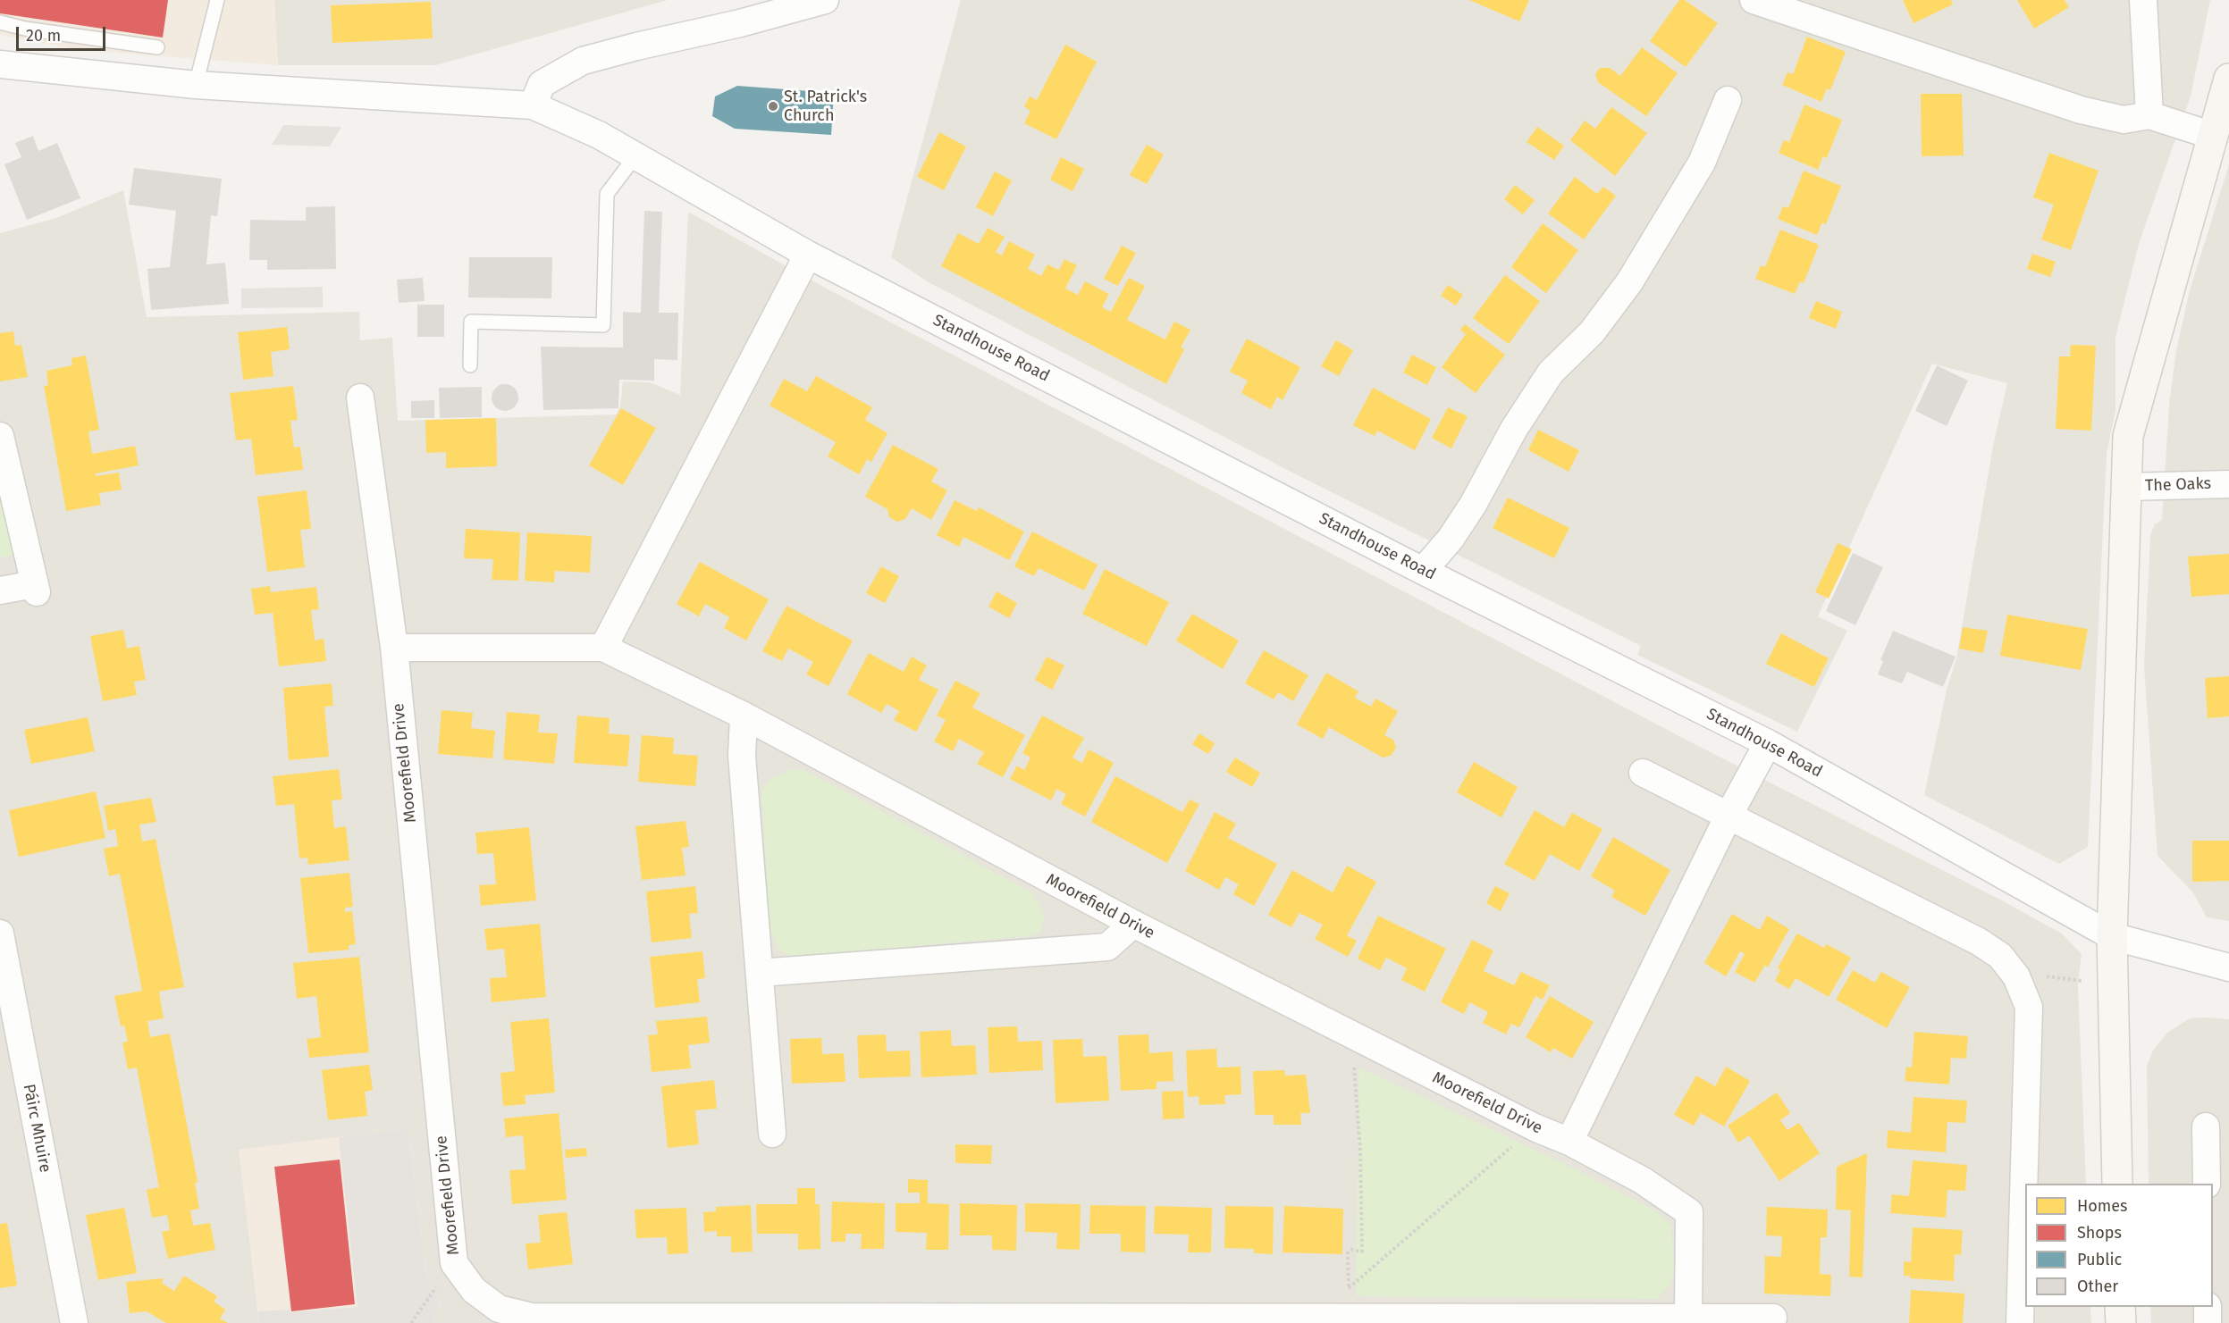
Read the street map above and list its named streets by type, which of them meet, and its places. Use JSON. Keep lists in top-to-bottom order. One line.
{"streets":{"street":["Standhouse Road","The Oaks","Moorefield Drive","Páirc Mhuire"]},"places":["St. Patrick's Church"],"legend":["Homes","Shops","Public","Other"],"scale_bar":"20 m"}
